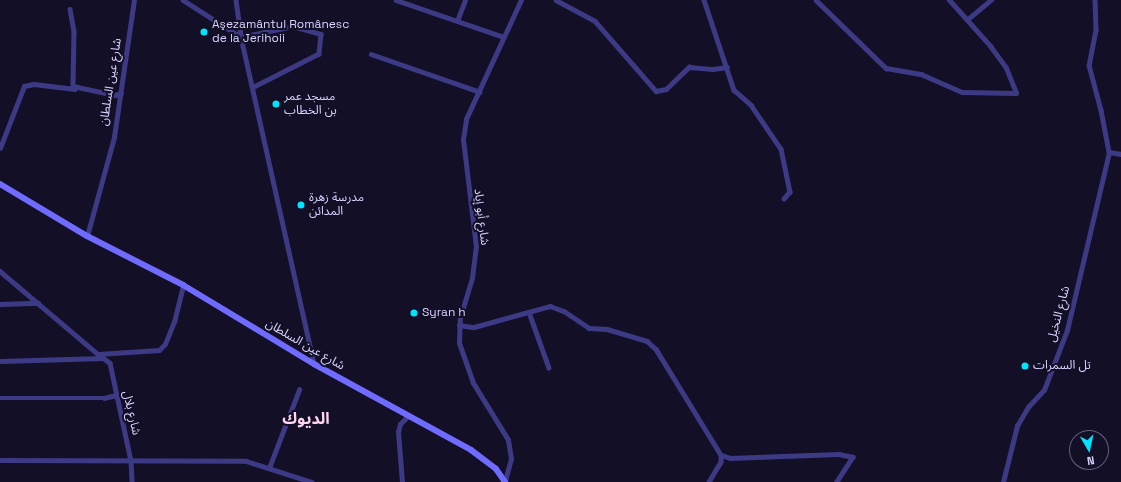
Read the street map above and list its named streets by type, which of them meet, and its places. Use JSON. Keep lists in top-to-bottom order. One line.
{"streets":{"main road":["شارع عين السلطان"],"street":["شارع أبو إياد","شارع النخيل","شارع بلال"]},"crossings":[["شارع عين السلطان","شارع أبو إياد"]],"districts":["الديوك"],"places":["Aşezamântul Românesc de la Jerihoii","مسجد عمر بن الخطاب","مدرسة زهرة المدائن","Syran h","تل السمرات"],"north":"bottom"}
